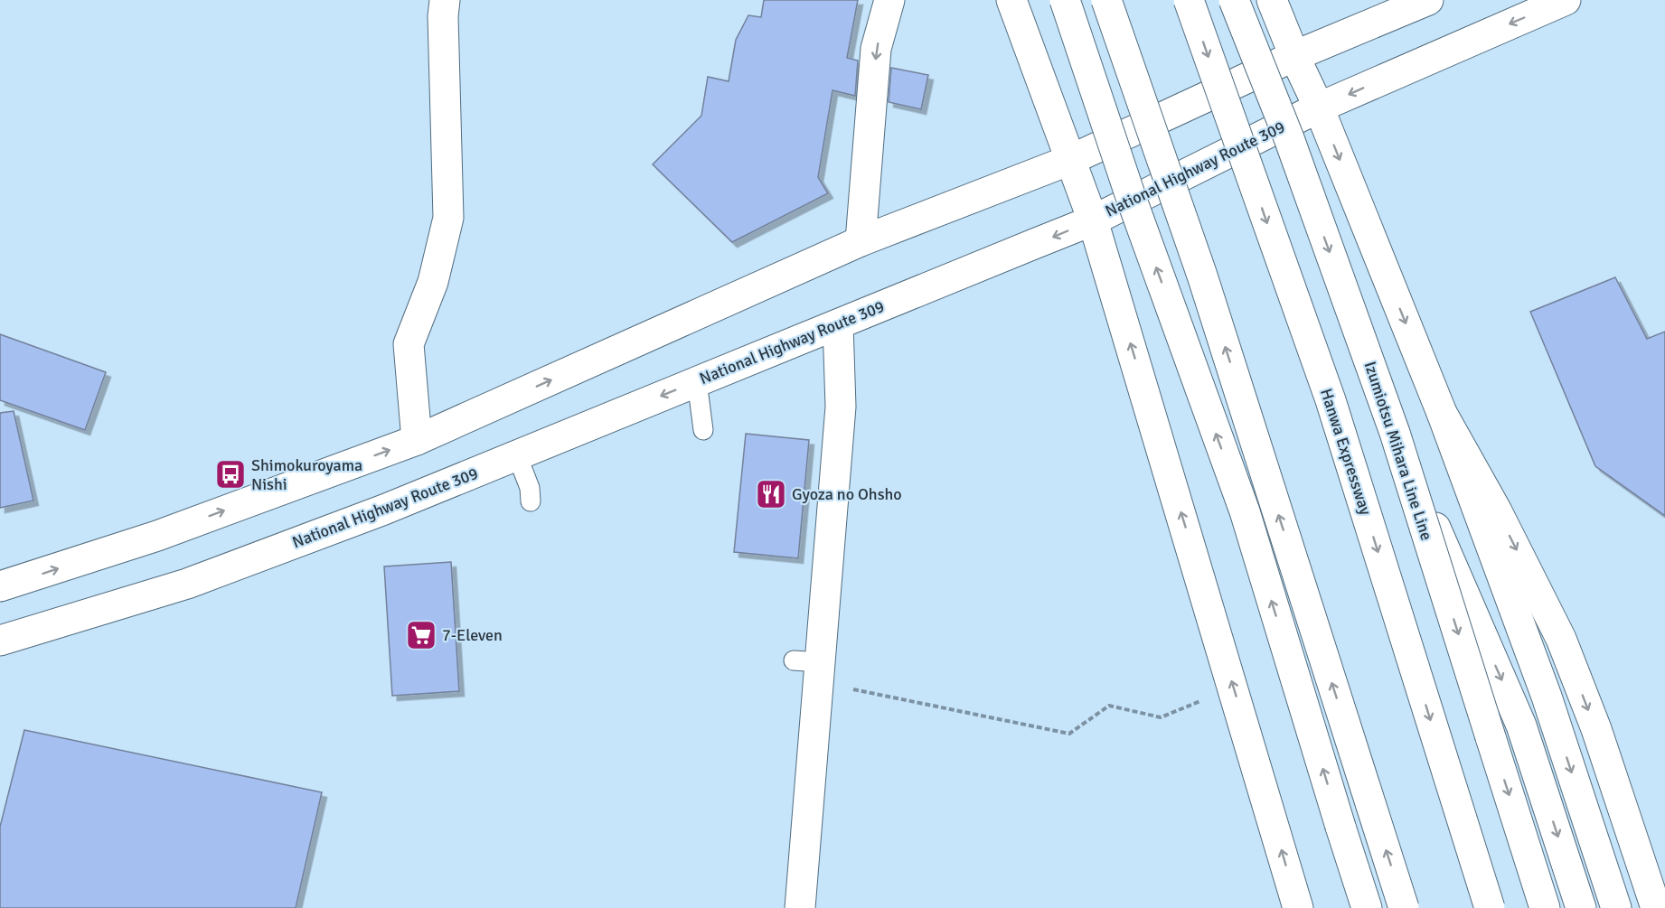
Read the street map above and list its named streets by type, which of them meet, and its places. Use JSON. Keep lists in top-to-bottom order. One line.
{"streets":{"main road":["National Highway Route 309","Izumiotsu Mihara Line Line","Hanwa Expressway"]},"places":{"bus stop":["Shimokuroyama Nishi"],"restaurant":["Gyoza no Ohsho"],"supermarket":["7-Eleven"]}}
